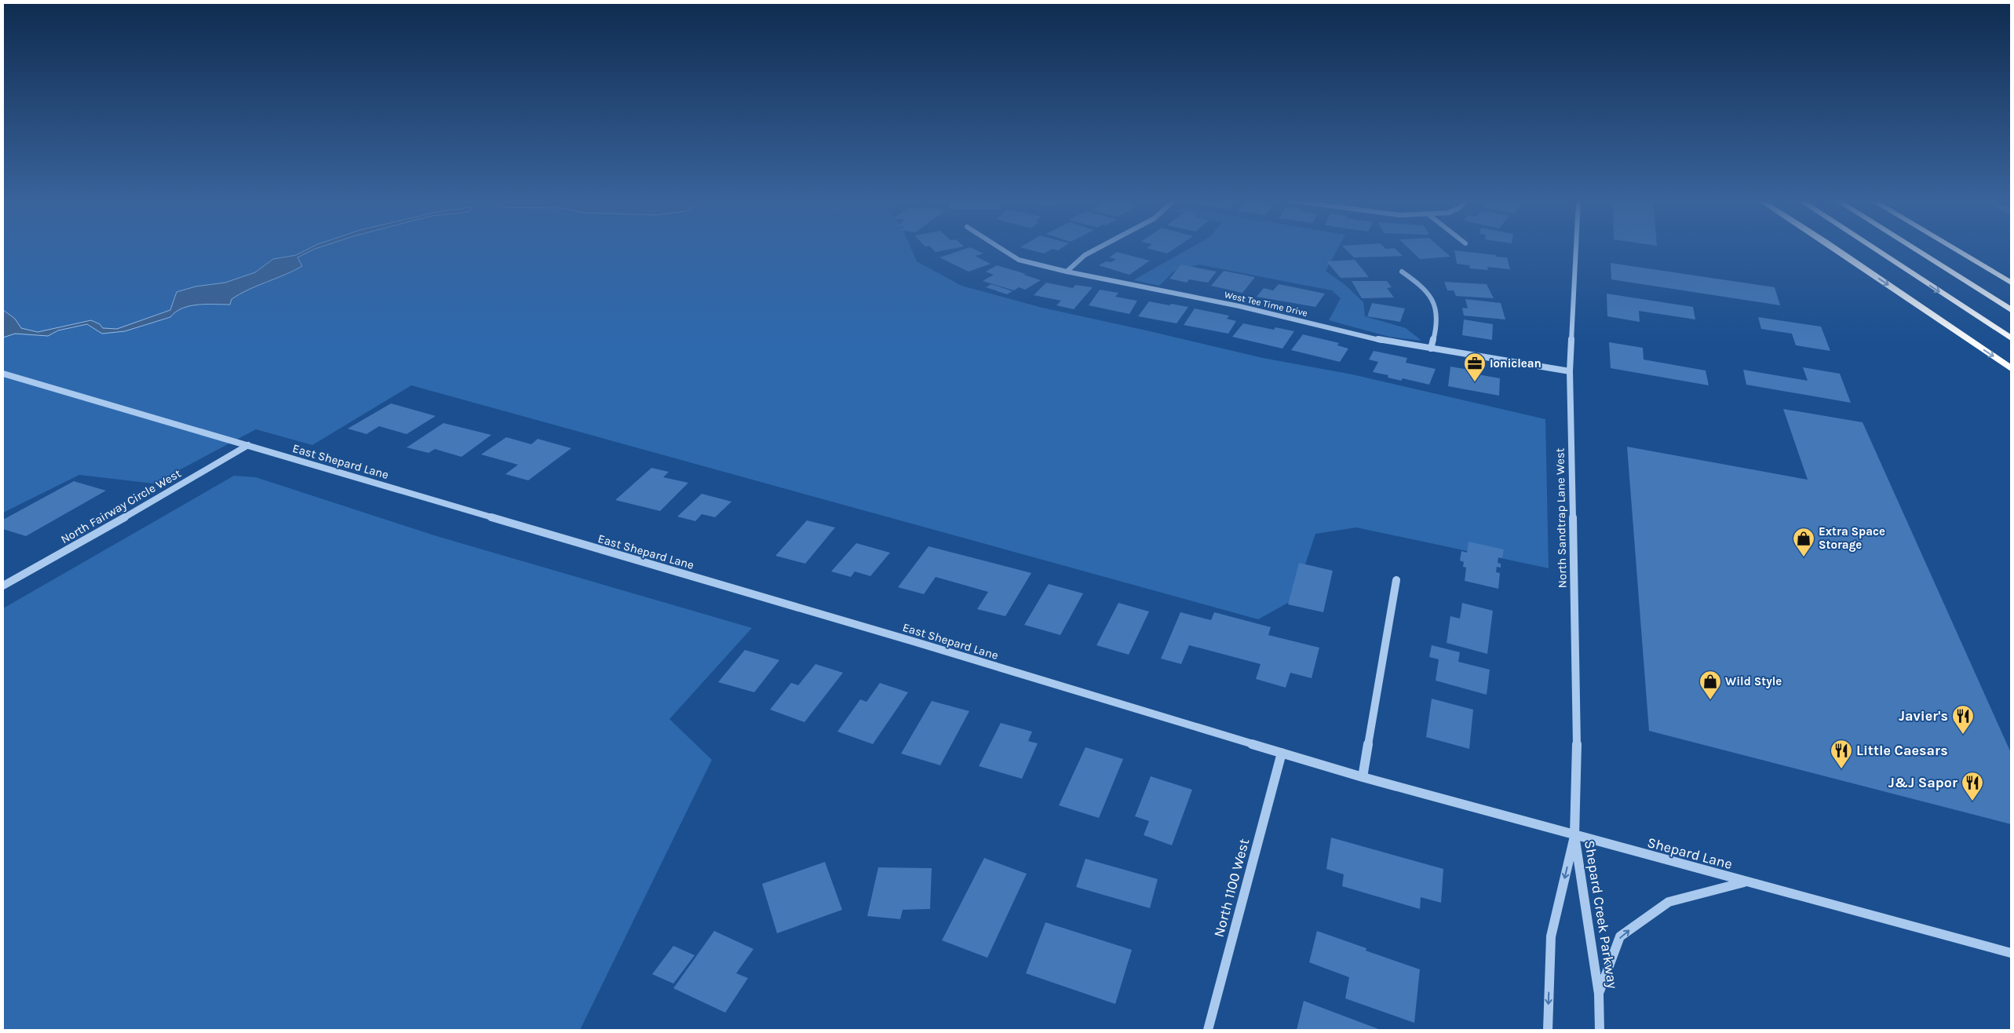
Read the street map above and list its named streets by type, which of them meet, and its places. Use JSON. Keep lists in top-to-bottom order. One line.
{"streets":{"street":["West Tee Time Drive","East Shepard Lane","North Fairway Circle West","North Sandtrap Lane West","Shepard Lane","North 1100 West","Shepard Creek Parkway"]},"crossings":[["West Tee Time Drive","North Sandtrap Lane West"],["East Shepard Lane","North Fairway Circle West"],["East Shepard Lane","North 1100 West"],["North Sandtrap Lane West","Shepard Lane"],["North Sandtrap Lane West","Shepard Creek Parkway"],["Shepard Lane","Shepard Creek Parkway"]],"places":{"office":["Ioniclean"],"shop":["Extra Space Storage","Wild Style"],"restaurant":["Javier's","Little Caesars","J&J Sapor"]}}
